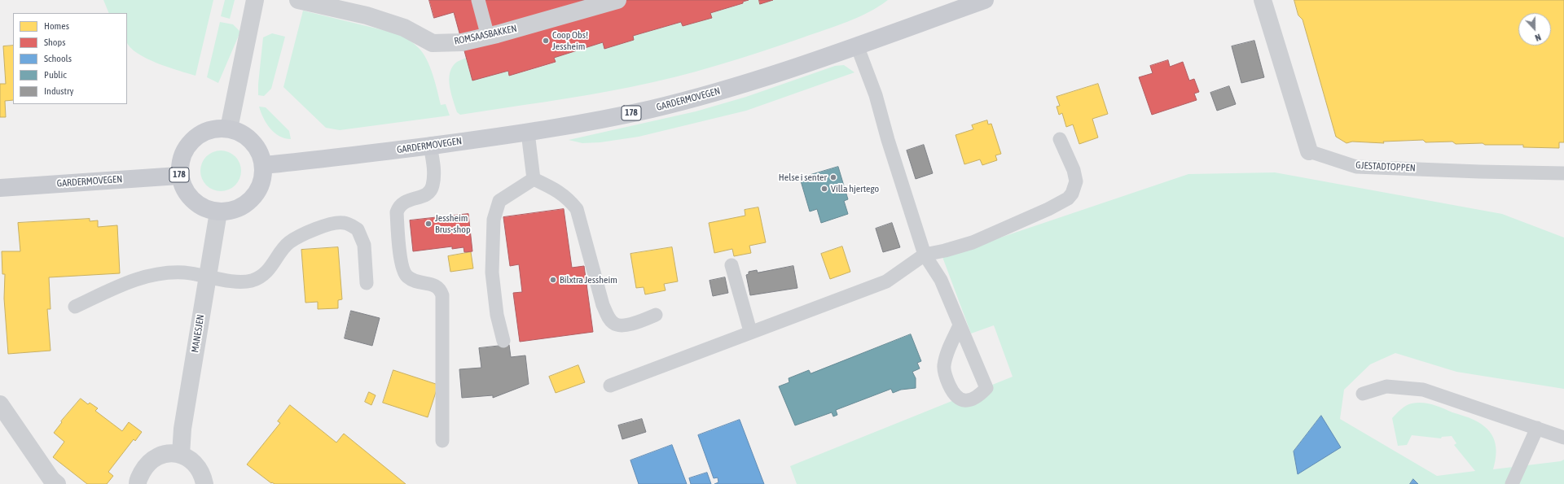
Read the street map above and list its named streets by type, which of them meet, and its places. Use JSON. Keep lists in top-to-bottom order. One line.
{"streets":{"main road":["GARDERMOVEGEN","178"],"street":["ROMSAASBAKKEN","GJESTADTOPPEN","MANESJEN"]},"crossings":[["GARDERMOVEGEN","178"],["GARDERMOVEGEN","MANESJEN"],["178","MANESJEN"]],"places":["Coop Obs! Jessheim","Helse i senter","Villa hjertego","Jessheim Brus-shop","Bilxtra Jessheim"],"legend":["Homes","Shops","Schools","Public","Industry"],"north":"bottom"}
